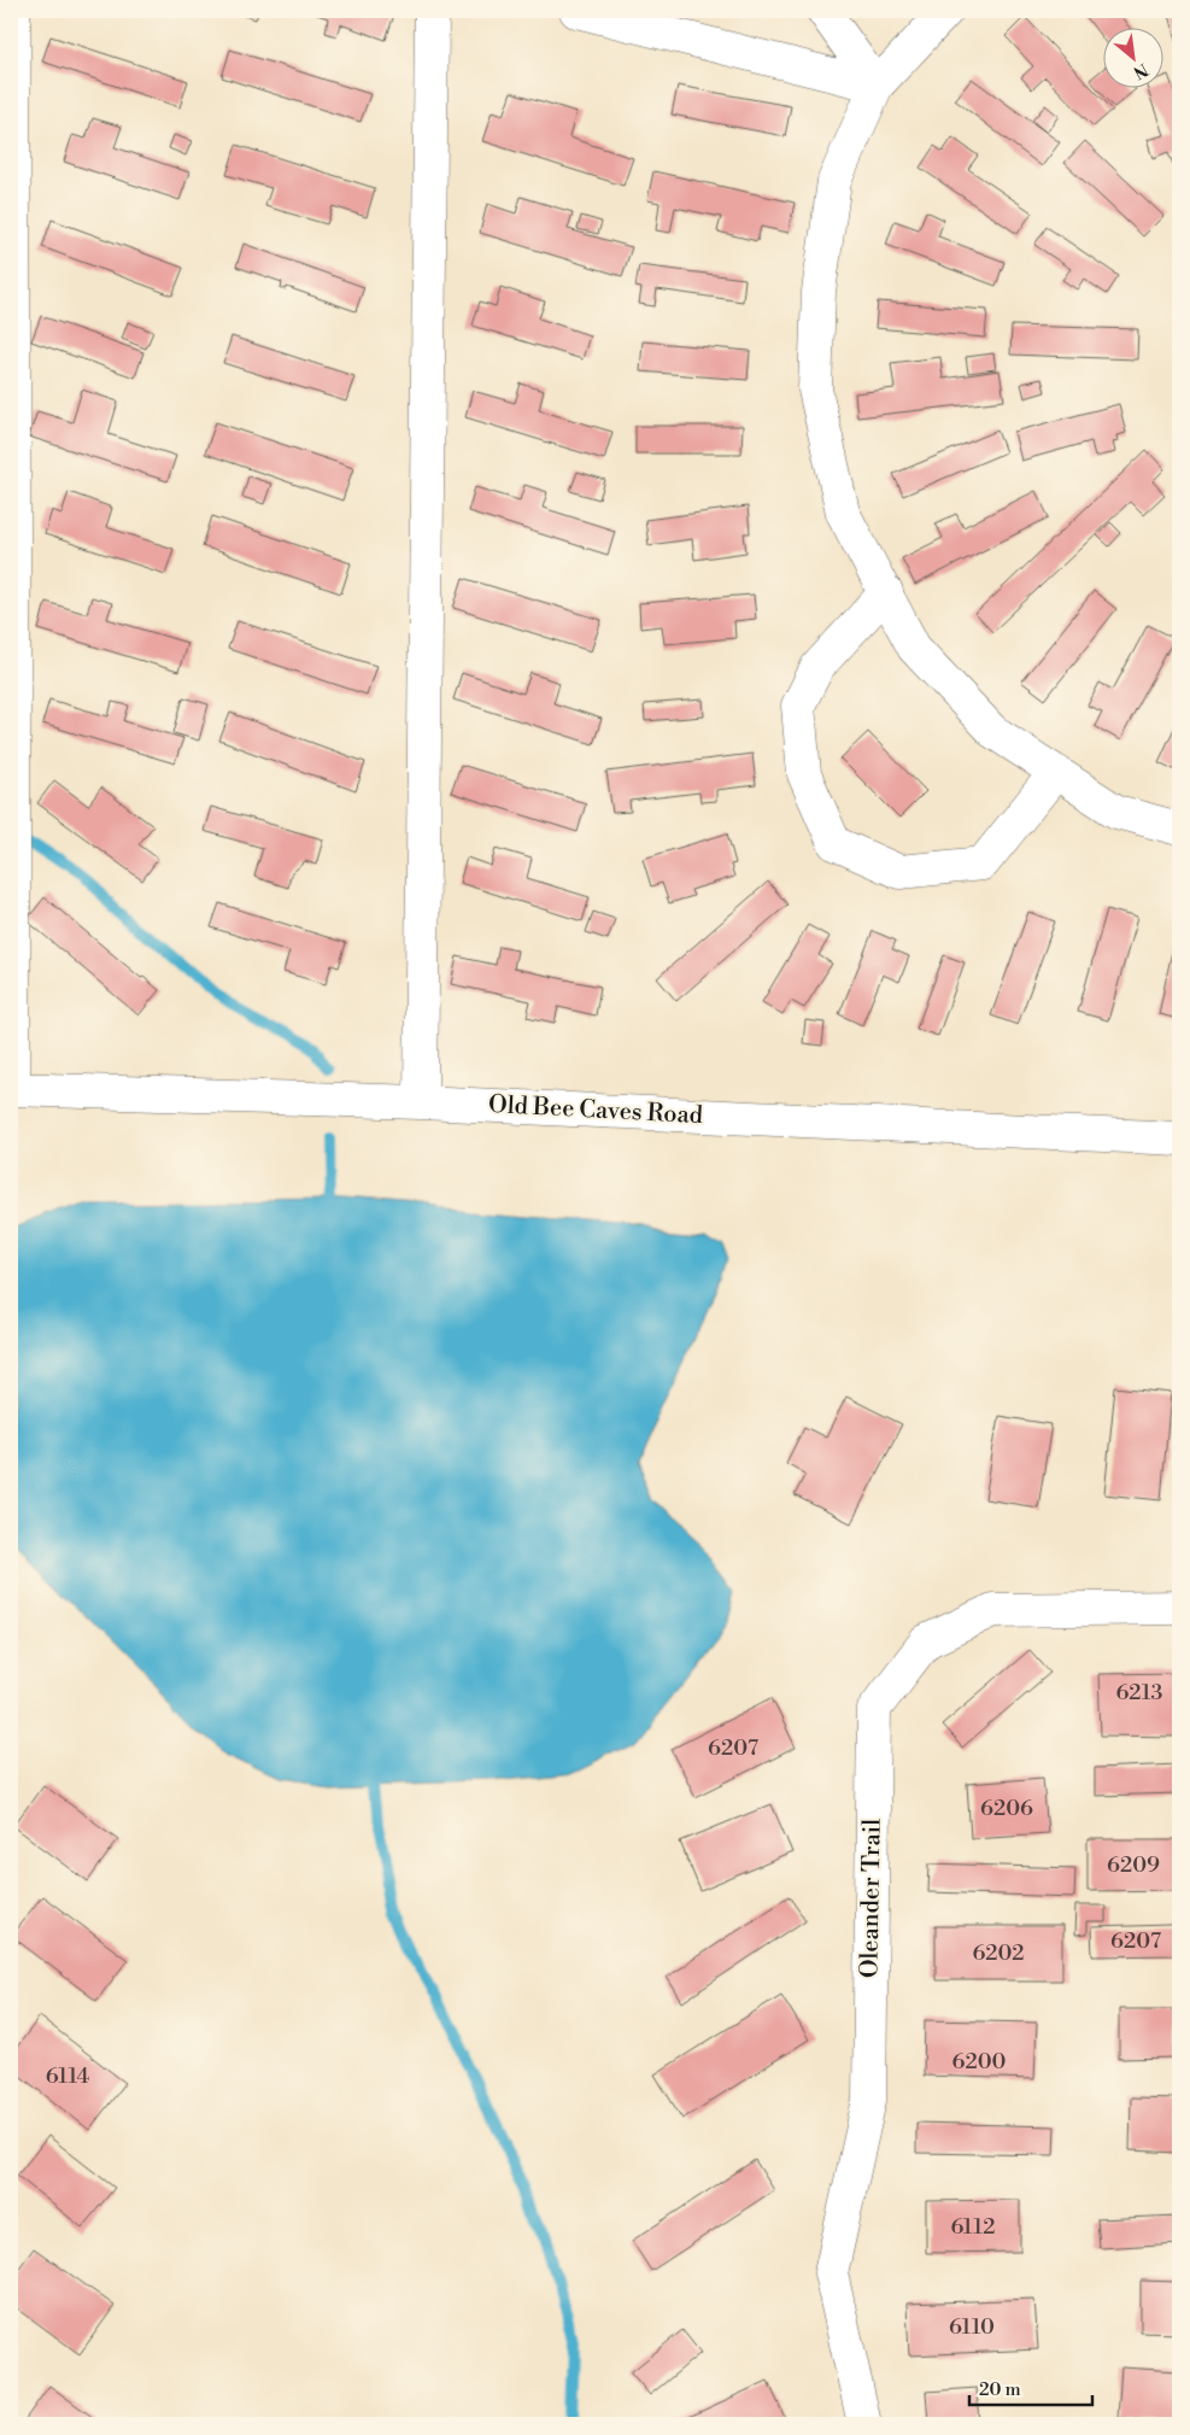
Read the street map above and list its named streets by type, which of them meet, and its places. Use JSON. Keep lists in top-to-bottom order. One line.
{"streets":{"street":["Old Bee Caves Road","Oleander Trail"]},"house_numbers":["6213","6207","6206","6209","6207","6202","6200","6114","6112","6110"],"scale_bar":"20 m","north":"bottom right"}
